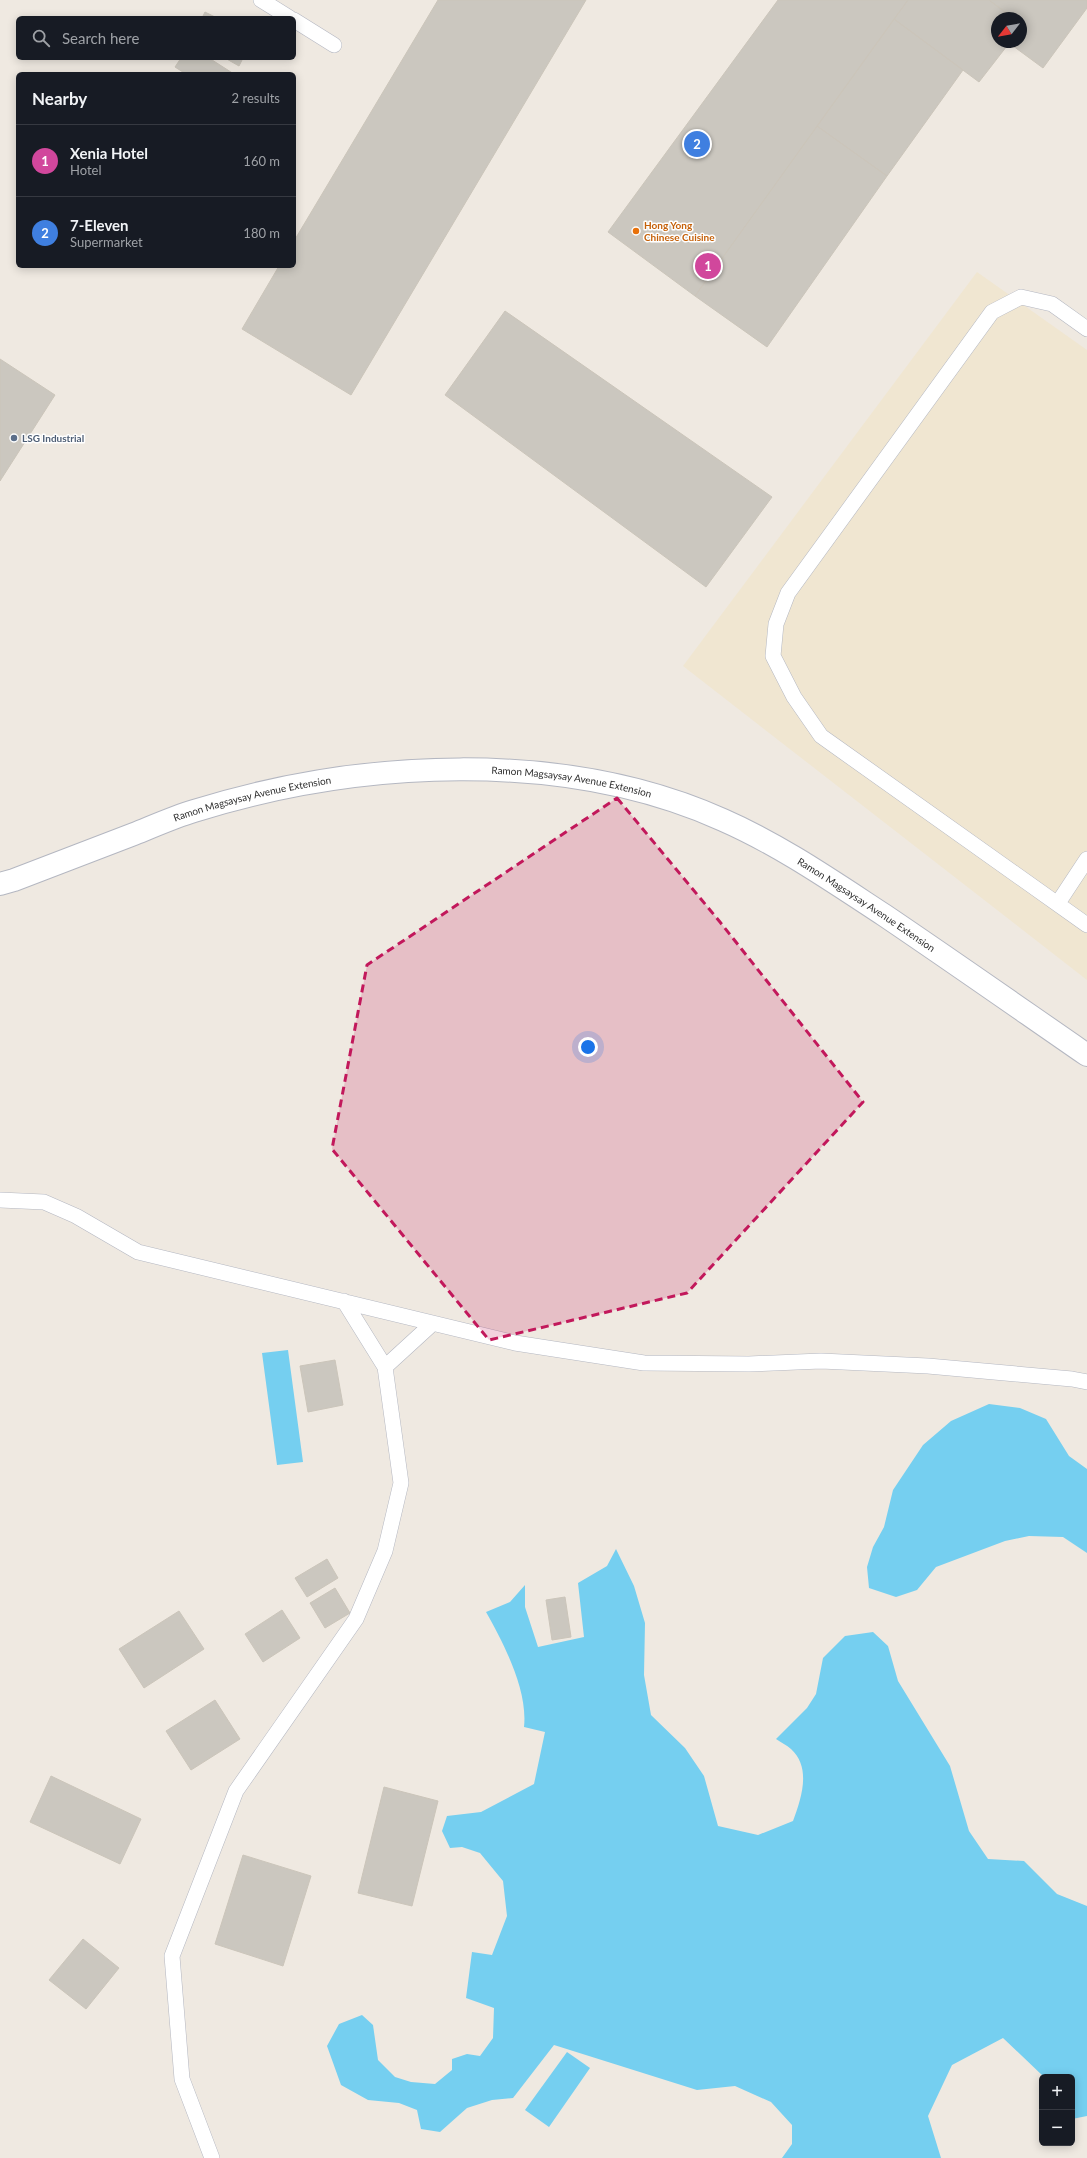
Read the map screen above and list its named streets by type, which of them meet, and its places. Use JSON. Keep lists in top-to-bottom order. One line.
{"streets":{"street":["Ramon Magsaysay Avenue Extension"]},"places":["Hong Yong Chinese Cuisine","LSG Industrial"],"north":"bottom left","page":{"search":"Search here","heading":["Nearby","2 results"],"list":[{"mark":"1","name":"Xenia Hotel","note":"Hotel","value":"160 m"},{"mark":"2","name":"7-Eleven","note":"Supermarket","value":"180 m"}],"pins":["2","1"],"map_buttons":["+","−"]}}
